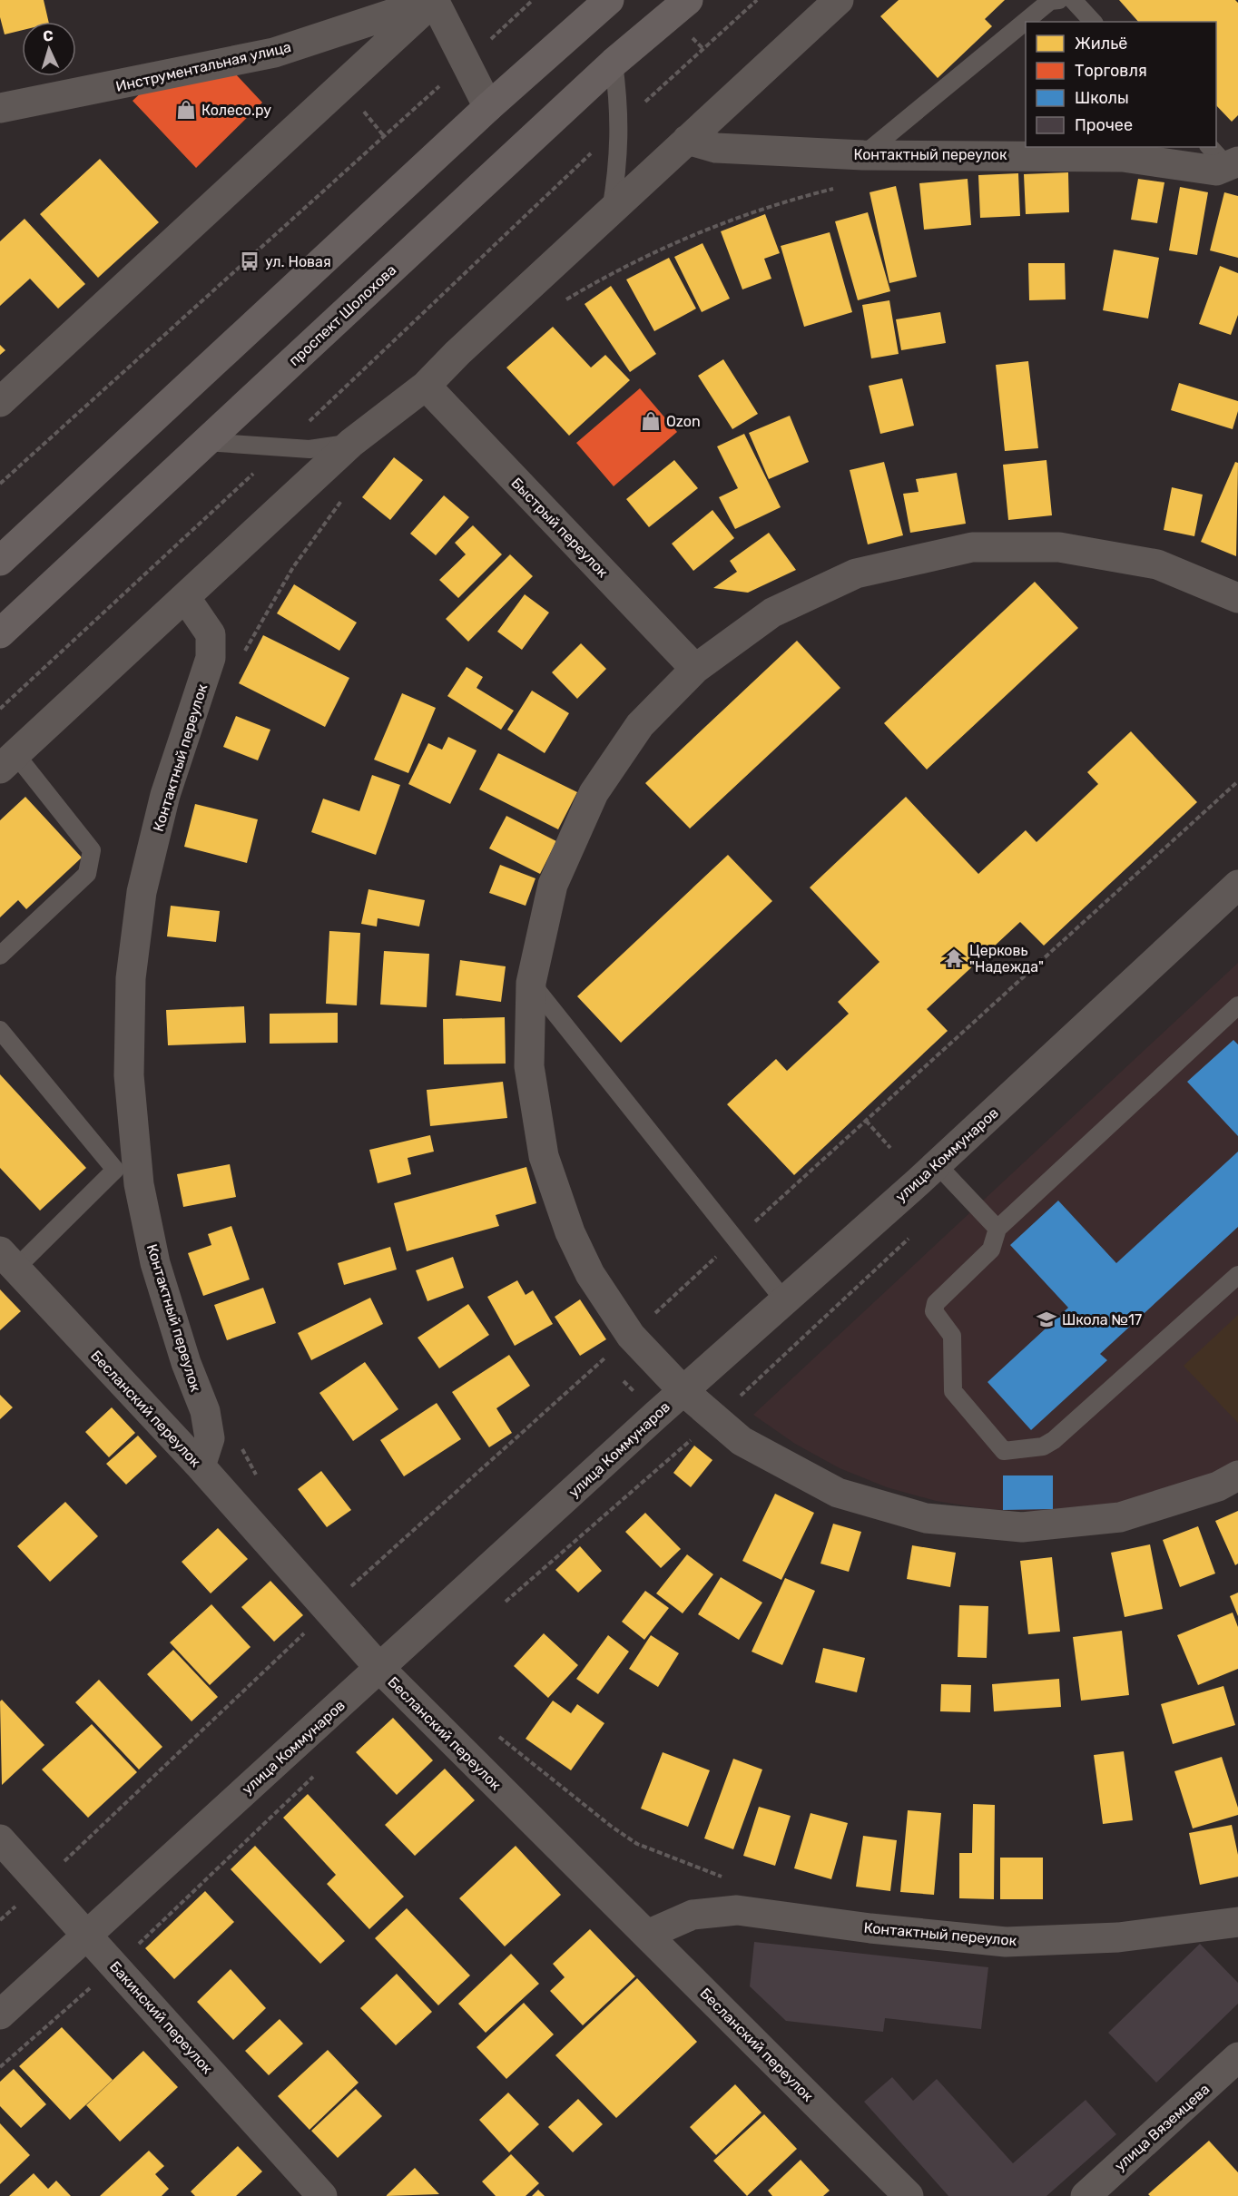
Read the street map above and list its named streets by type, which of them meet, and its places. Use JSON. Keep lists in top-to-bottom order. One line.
{"streets":{"main road":["проспект Шолохова"],"street":["Инструментальная улица","Контактный переулок","Быстрый переулок","улица Коммунаров","Бесланский переулок","Бакинский переулок","улица Вяземцева"]},"crossings":[["Контактный переулок","Бесланский переулок"],["улица Коммунаров","Бесланский переулок"],["улица Коммунаров","Бакинский переулок"]],"places":{"shop":["Колесо.ру","Ozon"],"bus stop":["ул. Новая"],"temple":["Церковь \"Надежда\""],"school or university":["Школа №17"]},"legend":["Жильё","Торговля","Школы","Прочее"],"north":"top"}
